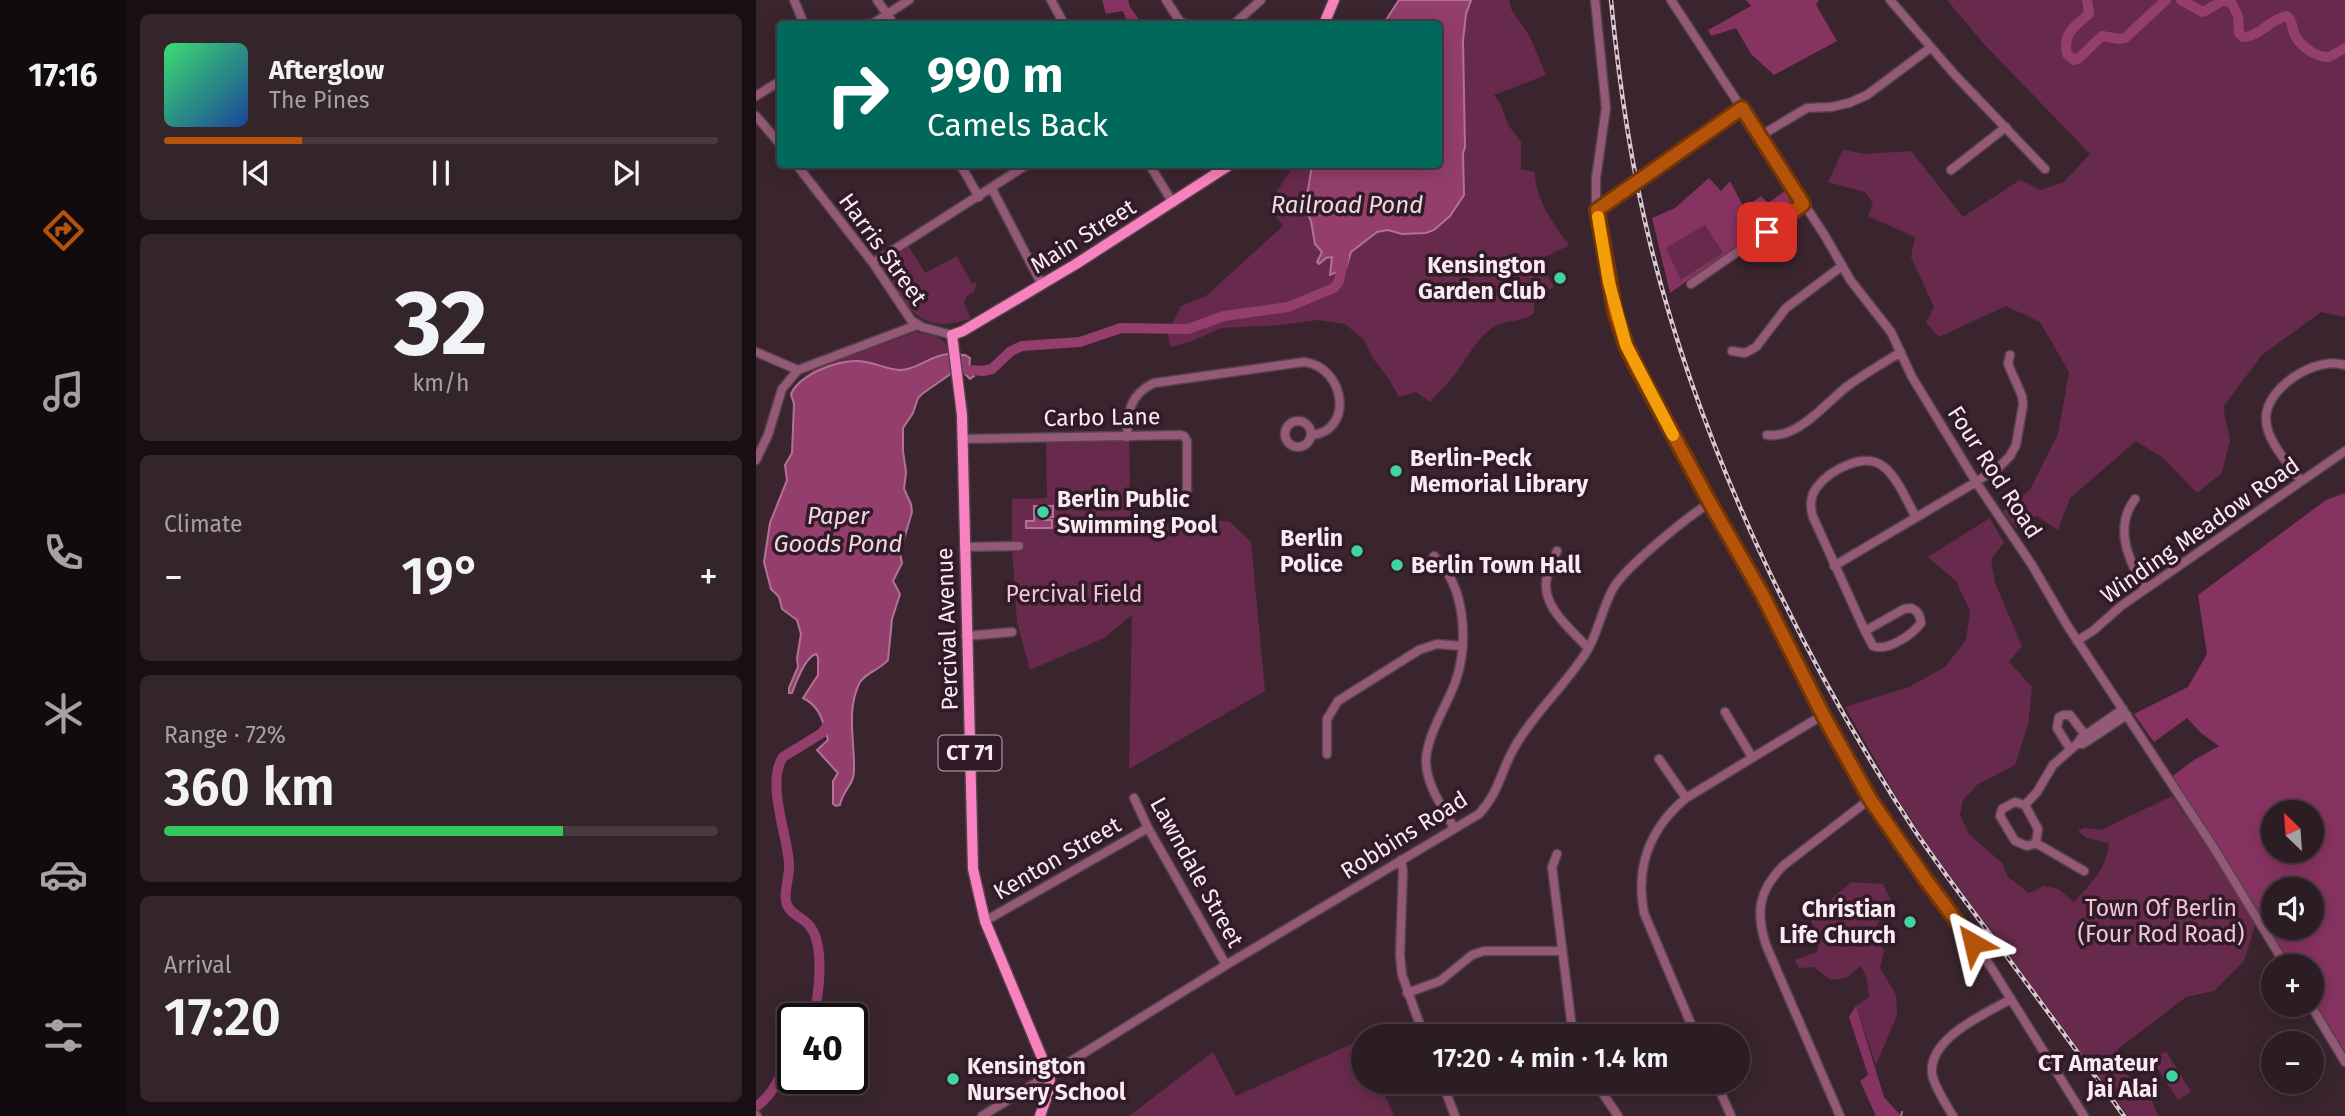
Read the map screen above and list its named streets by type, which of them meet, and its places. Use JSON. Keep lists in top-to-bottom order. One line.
{"streets":{"main road":["Main Street","Percival Avenue","CT 71"],"street":["Harris Street","Carbo Lane","Four Rod Road","Winding Meadow Road","Robbins Road","Kenton Street","Lawndale Street"]},"crossings":[["Main Street","Harris Street"],["Main Street","Percival Avenue"],["Harris Street","Percival Avenue"],["Carbo Lane","Percival Avenue"],["Four Rod Road","Winding Meadow Road"],["Percival Avenue","Robbins Road"],["Percival Avenue","Kenton Street"],["Robbins Road","Lawndale Street"],["Kenton Street","Lawndale Street"]],"water":["Railroad Pond","Paper Goods Pond"],"parks":["Percival Field","Town Of Berlin (Four Rod Road)"],"places":["Kensington Garden Club","Berlin-Peck Memorial Library","Berlin Public Swimming Pool","Berlin Police","Berlin Town Hall","Christian Life Church","CT Amateur Jai Alai","Kensington Nursery School"],"north":"top left","page":{"tabs":"17:16","turn":["990 m","Camels Back"],"song":["Afterglow","The Pines"],"tile":[["32","km/h"],"Climate",["Range · 72%","360 km"],["Arrival","17:20"]],"heat":["−","19°","+"],"map_buttons":["+","−"],"limit":"40","trip":"17:20 · 4 min · 1.4 km"}}
